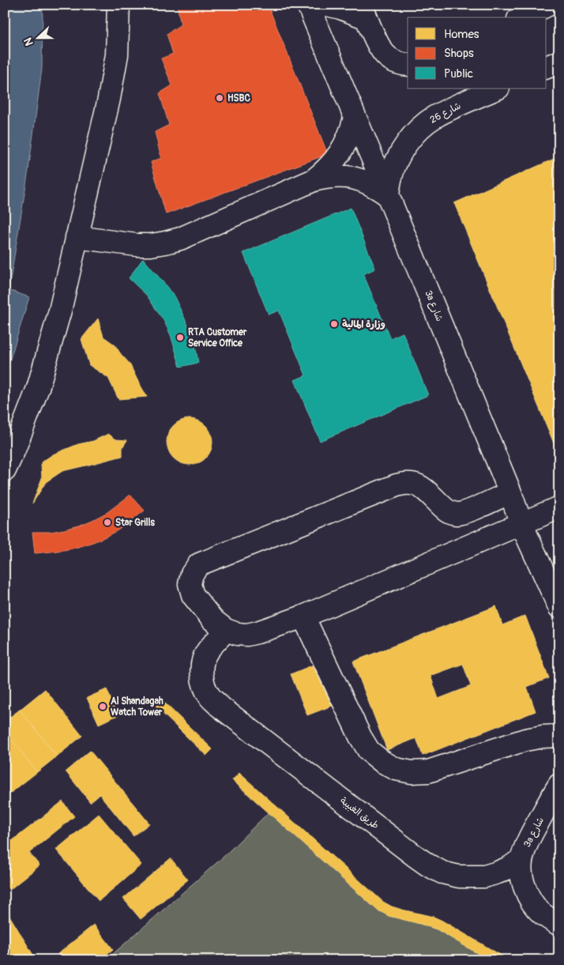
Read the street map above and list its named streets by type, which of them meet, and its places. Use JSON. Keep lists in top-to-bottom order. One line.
{"streets":{"street":["شارع 26","3a شارع","طريق الغبيبة"]},"crossings":[["شارع 26","3a شارع"],["3a شارع","طريق الغبيبة"]],"places":["HSBC","وزارة المالية","RTA Customer Service Office","Star Grills","Al Shandagah Watch Tower"],"legend":["Homes","Shops","Public"],"north":"left"}
